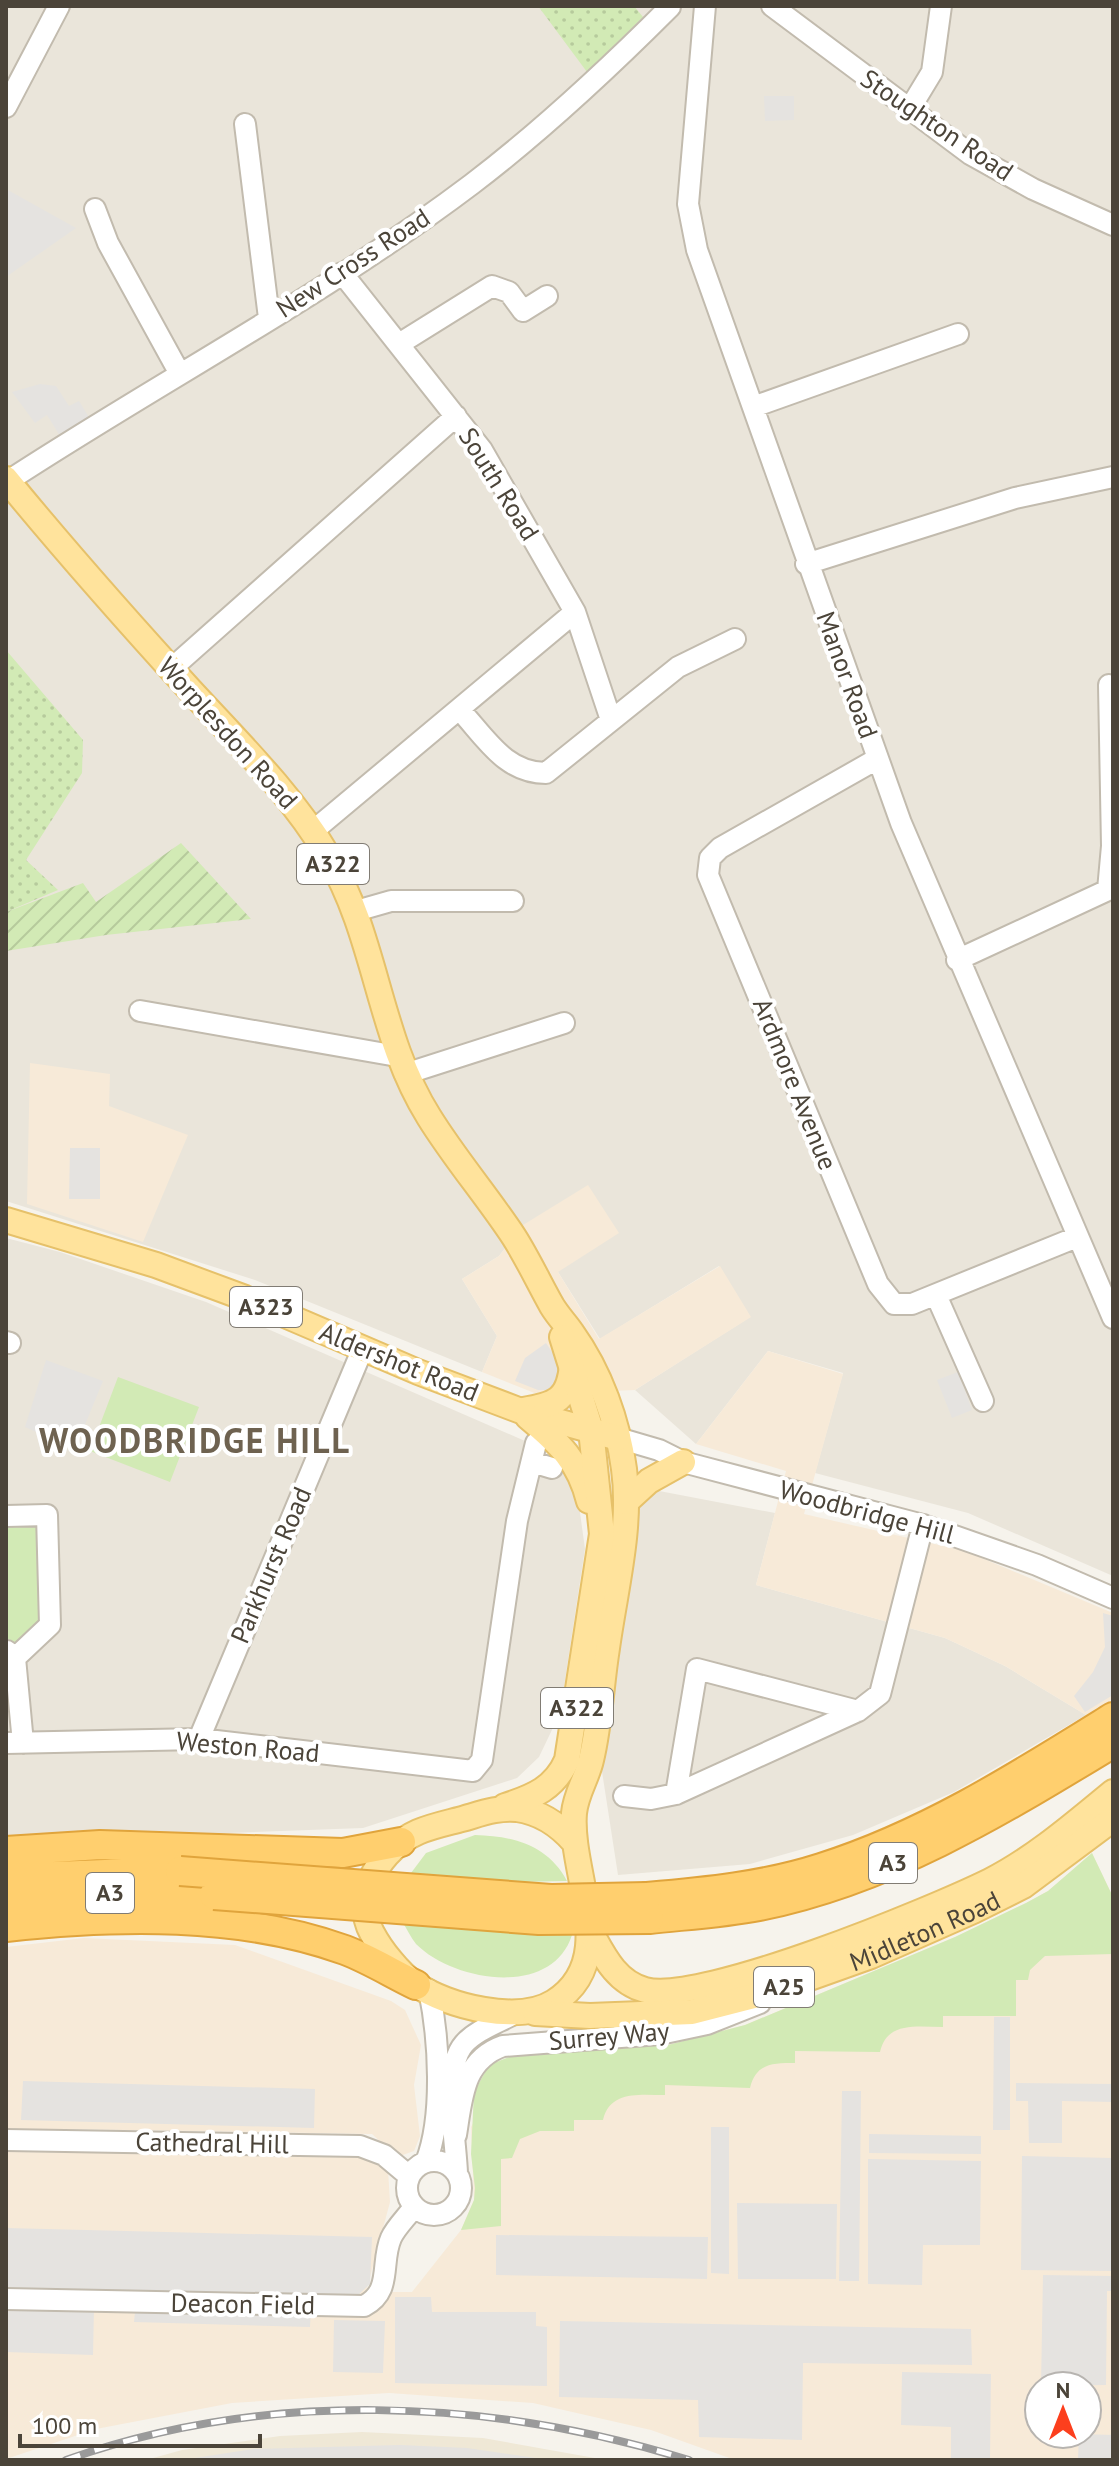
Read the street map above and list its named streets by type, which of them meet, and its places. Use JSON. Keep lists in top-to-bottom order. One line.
{"streets":{"highway":["A3"],"main road":["Worplesdon Road","A322","A323","Aldershot Road","Midleton Road","A25"],"street":["Stoughton Road","New Cross Road","South Road","Manor Road","Ardmore Avenue","Woodbridge Hill","Parkhurst Road","Weston Road","Surrey Way","Cathedral Hill","Deacon Field"]},"crossings":[["New Cross Road","South Road"],["New Cross Road","Worplesdon Road"],["Manor Road","Ardmore Avenue"],["Worplesdon Road","Woodbridge Hill"],["Worplesdon Road","Midleton Road"],["Worplesdon Road","Surrey Way"],["Aldershot Road","Parkhurst Road"],["Parkhurst Road","Weston Road"],["Midleton Road","Surrey Way"],["Surrey Way","Cathedral Hill"],["Surrey Way","Deacon Field"],["Cathedral Hill","Deacon Field"]],"districts":["WOODBRIDGE HILL"],"scale_bar":"100 m","north":"top"}
